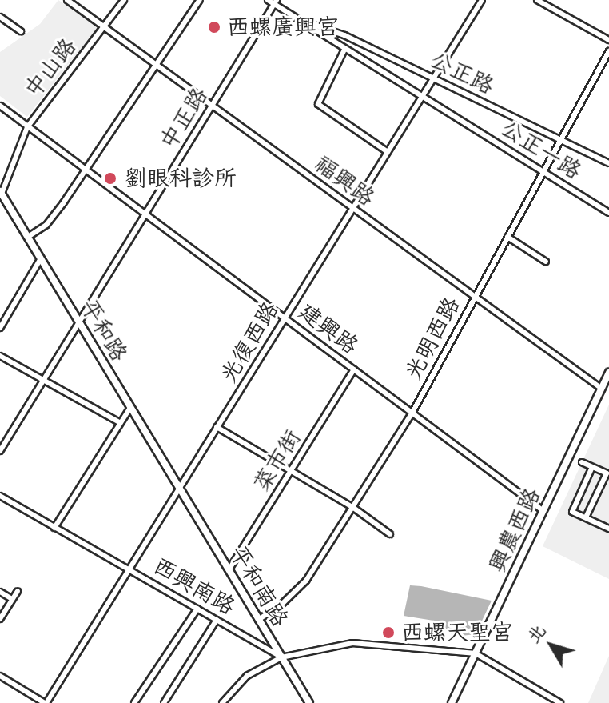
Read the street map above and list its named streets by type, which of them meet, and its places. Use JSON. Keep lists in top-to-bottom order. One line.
{"streets":{"main road":["平和路","興農西路","平和南路"],"street":["中山路","公正路","中正路","公正一路","福興路","建興路","光明西路","光復西路","菜市街","西興南路"]},"crossings":[["中山路","福興路"],["中山路","建興路"],["中山路","平和路"],["公正路","中正路"],["公正路","公正一路"],["公正路","光明西路"],["公正路","光復西路"],["中正路","福興路"],["中正路","建興路"],["中正路","平和路"],["公正一路","光明西路"],["公正一路","光復西路"],["福興路","光明西路"],["福興路","光復西路"],["福興路","興農西路"],["建興路","光明西路"],["建興路","光復西路"],["建興路","菜市街"],["建興路","興農西路"],["平和路","光復西路"],["平和路","平和南路"],["光明西路","平和南路"],["光復西路","西興南路"],["光復西路","平和南路"],["菜市街","平和南路"],["西興南路","平和南路"]],"places":["西螺廣興宮","劉眼科診所","西螺天聖宮"],"north":"top left"}
